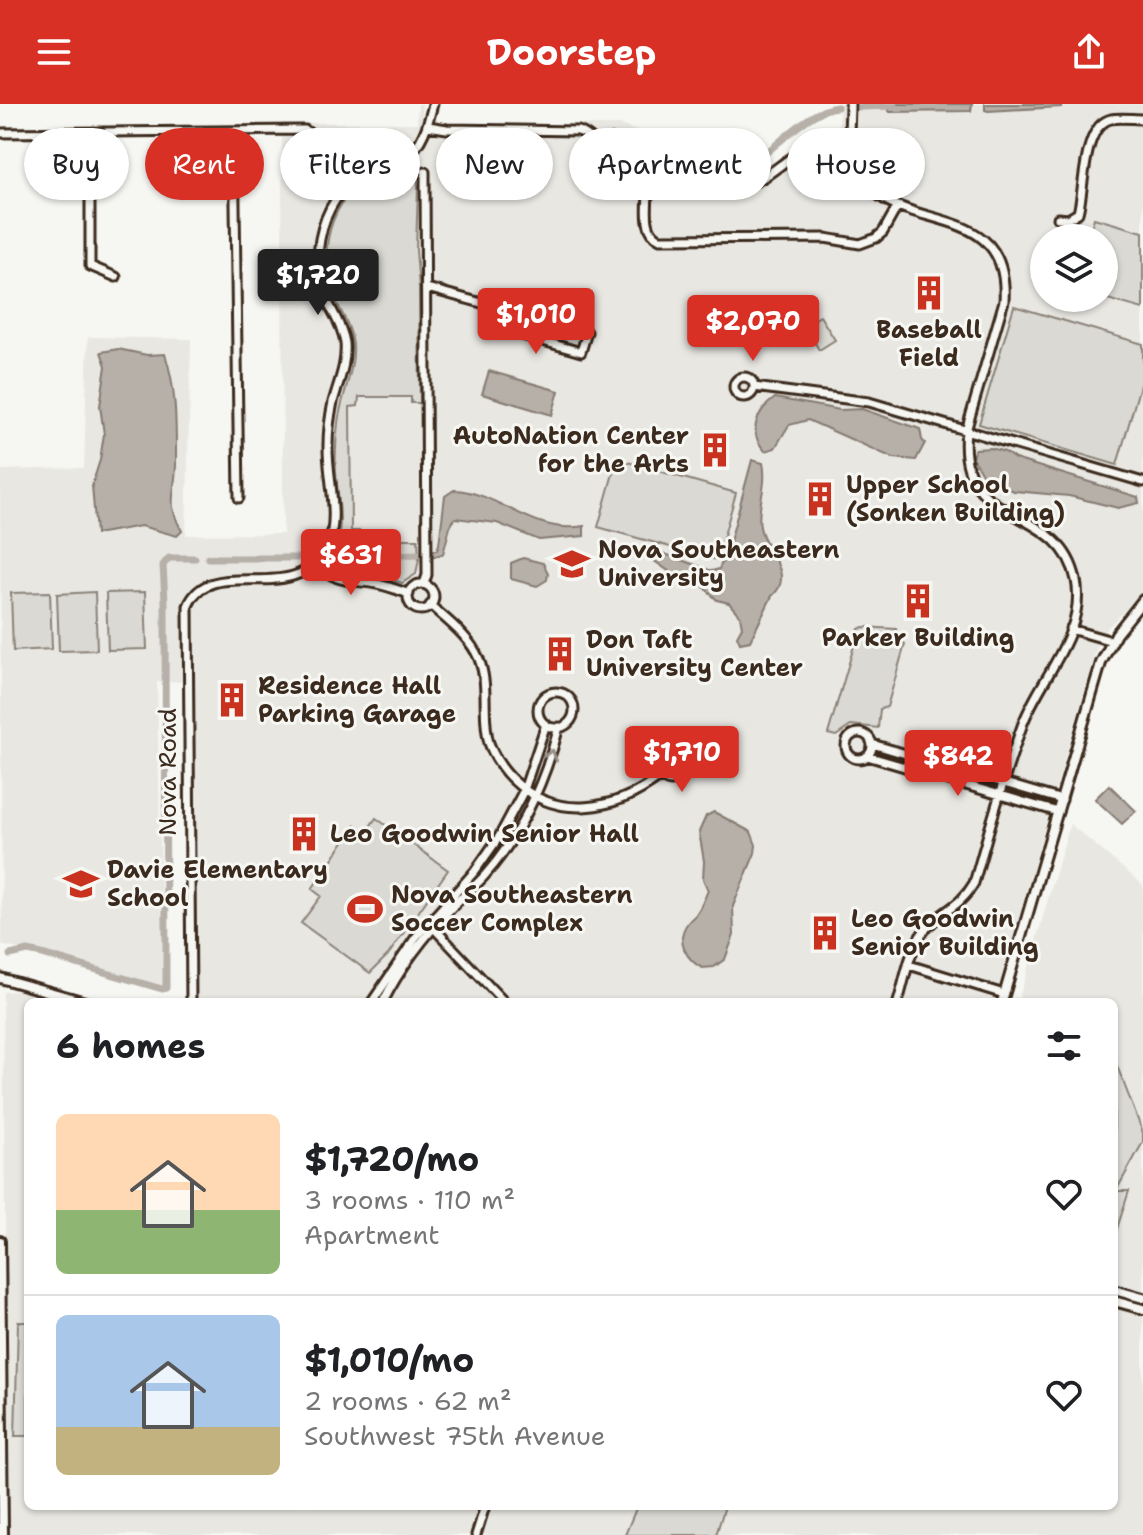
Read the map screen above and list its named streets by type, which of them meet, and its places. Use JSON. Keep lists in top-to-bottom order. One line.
{"streets":{"street":["Nova Road"]},"places":{"building":["Baseball Field","AutoNation Center for the Arts","Upper School (Sonken Building)","Parker Building","Don Taft University Center","Residence Hall Parking Garage","Leo Goodwin Senior Hall","Leo Goodwin Senior Building"],"school or university":["Nova Southeastern University","Davie Elementary School"],"sports":["Nova Southeastern Soccer Complex"]},"page":{"header":"Doorstep","chip":["Buy","Rent","Filters","New","Apartment","House"],"price":["$1,720","$1,010","$2,070","$631","$1,710","$842"],"heading":"6 homes","list":[{"name":"$1,720/mo","note":"3 rooms · 110 m² · Apartment"},{"name":"$1,010/mo","note":"2 rooms · 62 m² · Southwest 75th Avenue"}]}}
